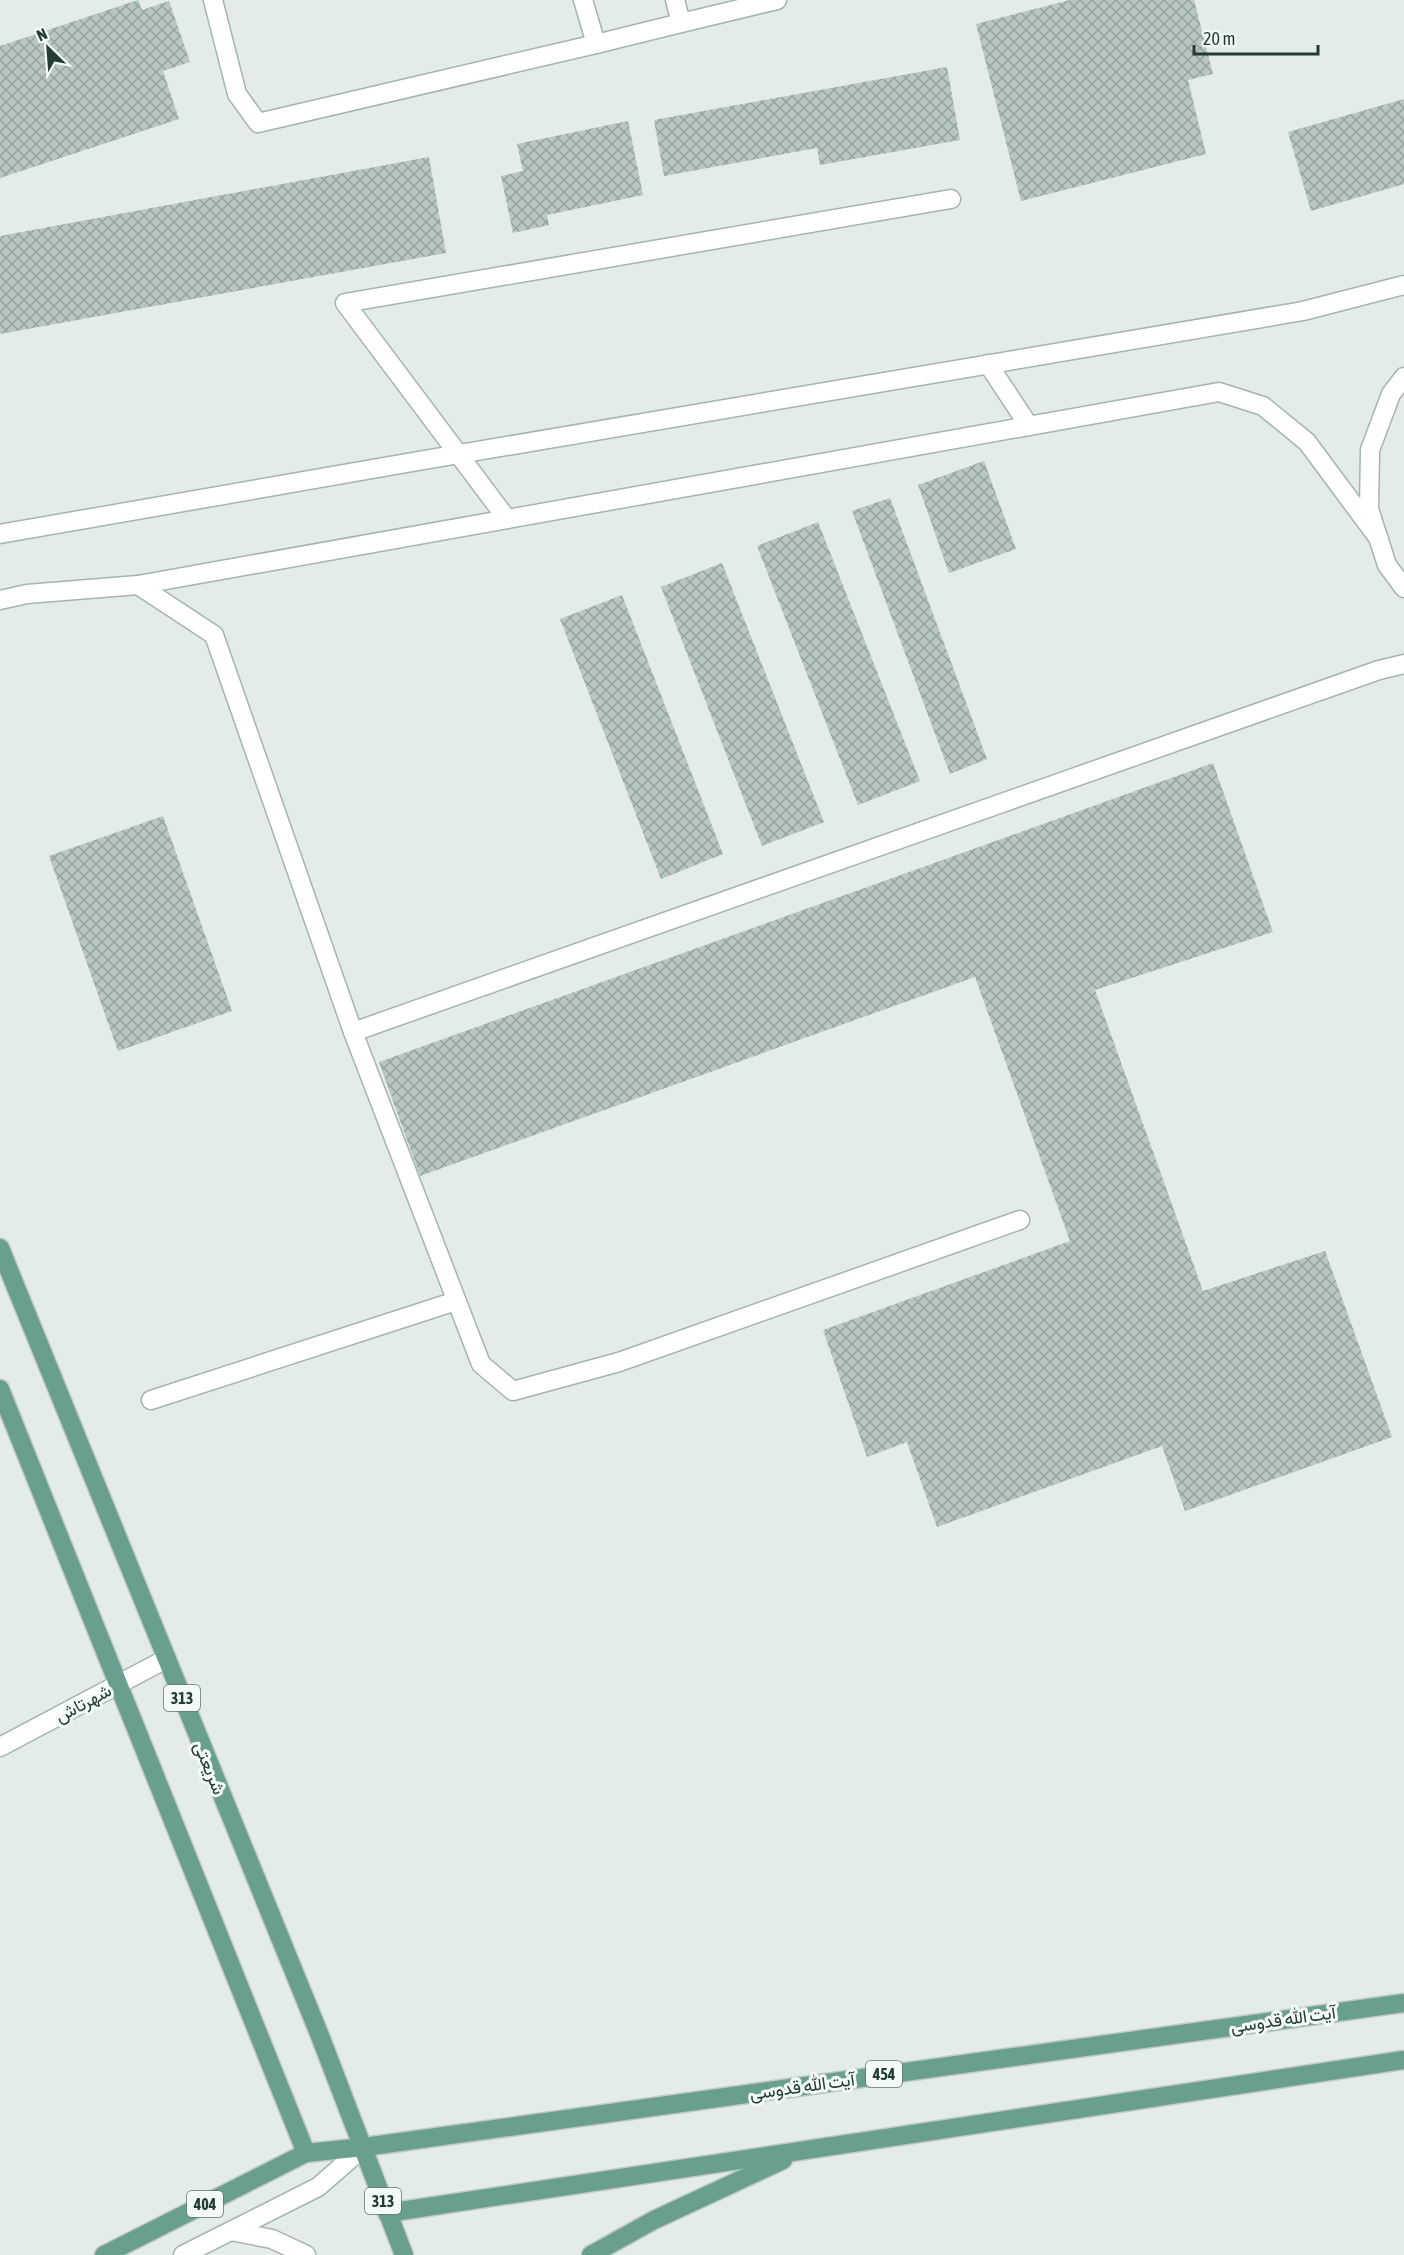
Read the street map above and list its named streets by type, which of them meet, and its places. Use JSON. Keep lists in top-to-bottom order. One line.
{"streets":{"main road":["313","شریعتی","آیت الله قدوسی","454","404"],"street":["شهرتاش"]},"crossings":[["شهرتاش","شریعتی"],["شریعتی","آیت الله قدوسی"],["آیت الله قدوسی","404"]],"scale_bar":"20 m","north":"top left"}
